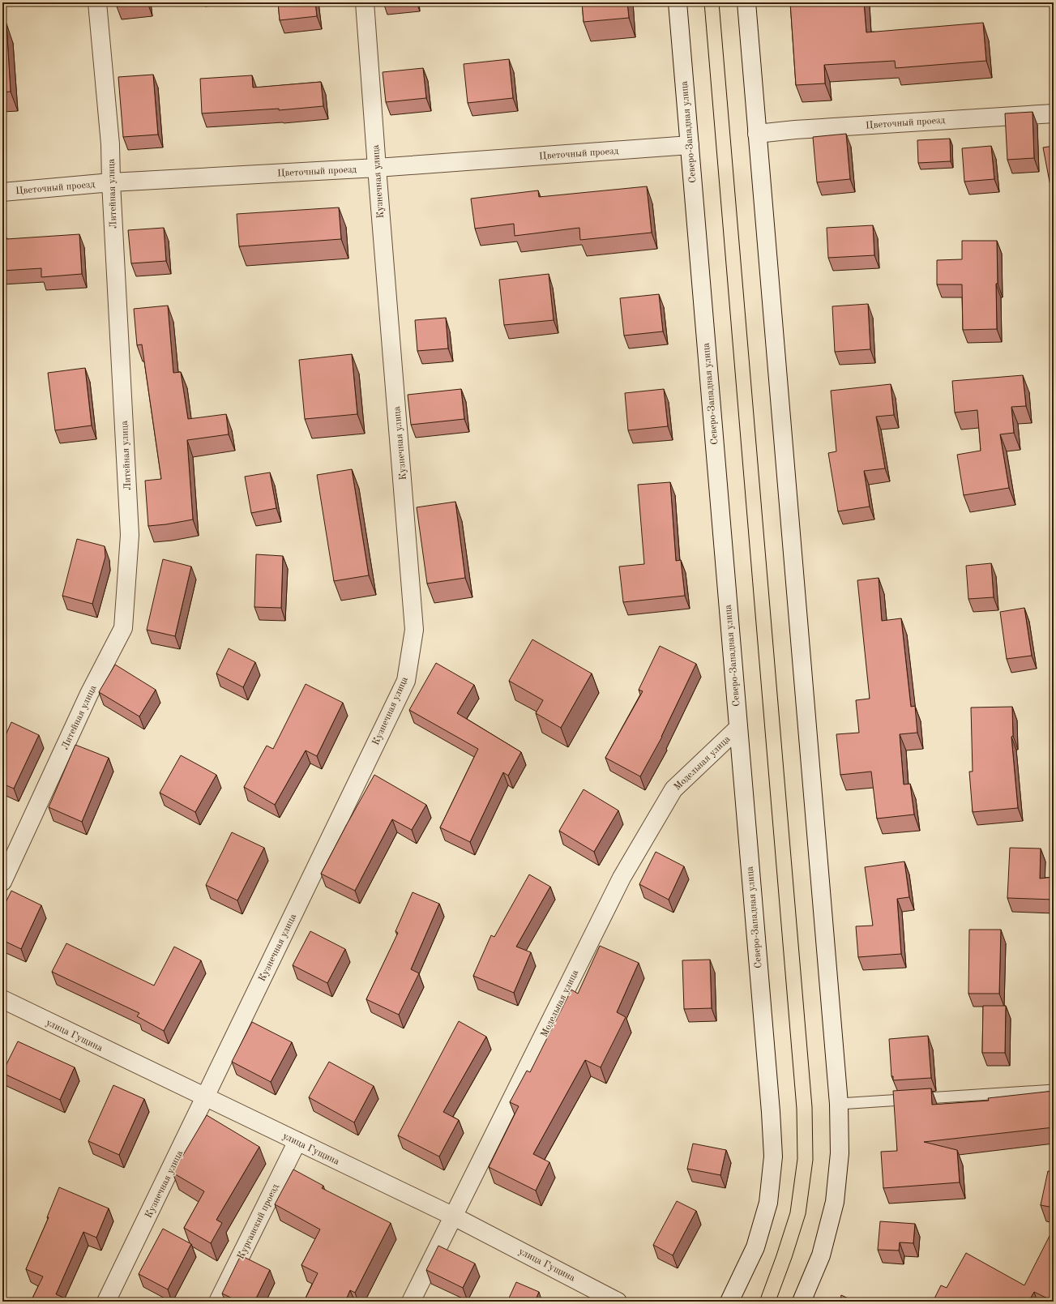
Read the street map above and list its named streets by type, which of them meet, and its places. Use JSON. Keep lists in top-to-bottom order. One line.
{"streets":{"street":["Цветочный проезд","Северо-Западная улица","Кузнечная улица","Литейная улица","Модельная улица","улица Гущина","Курганский проезд"]},"crossings":[["Цветочный проезд","Северо-Западная улица"],["Цветочный проезд","Кузнечная улица"],["Цветочный проезд","Литейная улица"],["Северо-Западная улица","Модельная улица"],["Кузнечная улица","улица Гущина"],["Модельная улица","улица Гущина"],["улица Гущина","Курганский проезд"]]}
